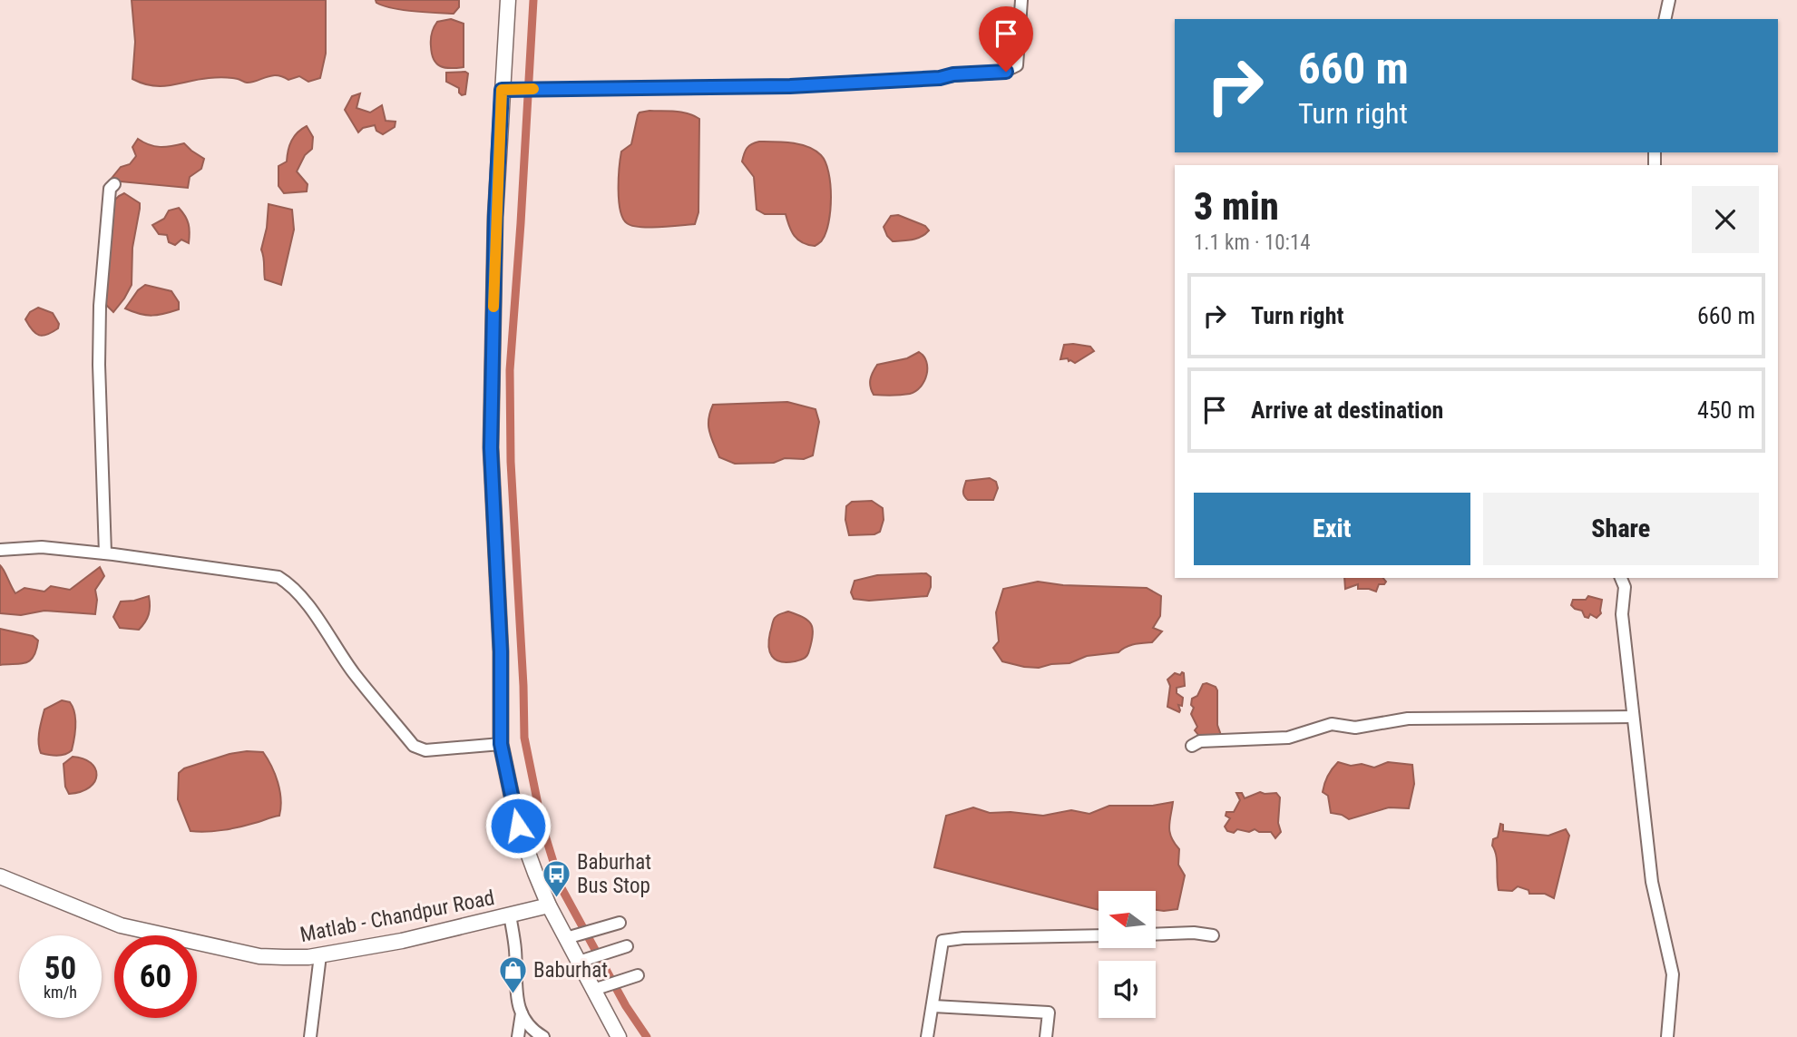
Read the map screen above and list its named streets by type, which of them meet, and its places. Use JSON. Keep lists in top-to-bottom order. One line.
{"streets":{"main road":["Matlab - Chandpur Road"]},"places":{"bus stop":["Baburhat Bus Stop"],"shop":["Baburhat"]},"north":"left","page":{"turn":["660 m","Turn right"],"heading":["3 min","1.1 km · 10:14"],"list":[{"name":"Turn right","value":"660 m"},{"name":"Arrive at destination","value":"450 m"}],"buttons":["Exit","Share"],"speed":"50 km/h","limit":"60"}}
